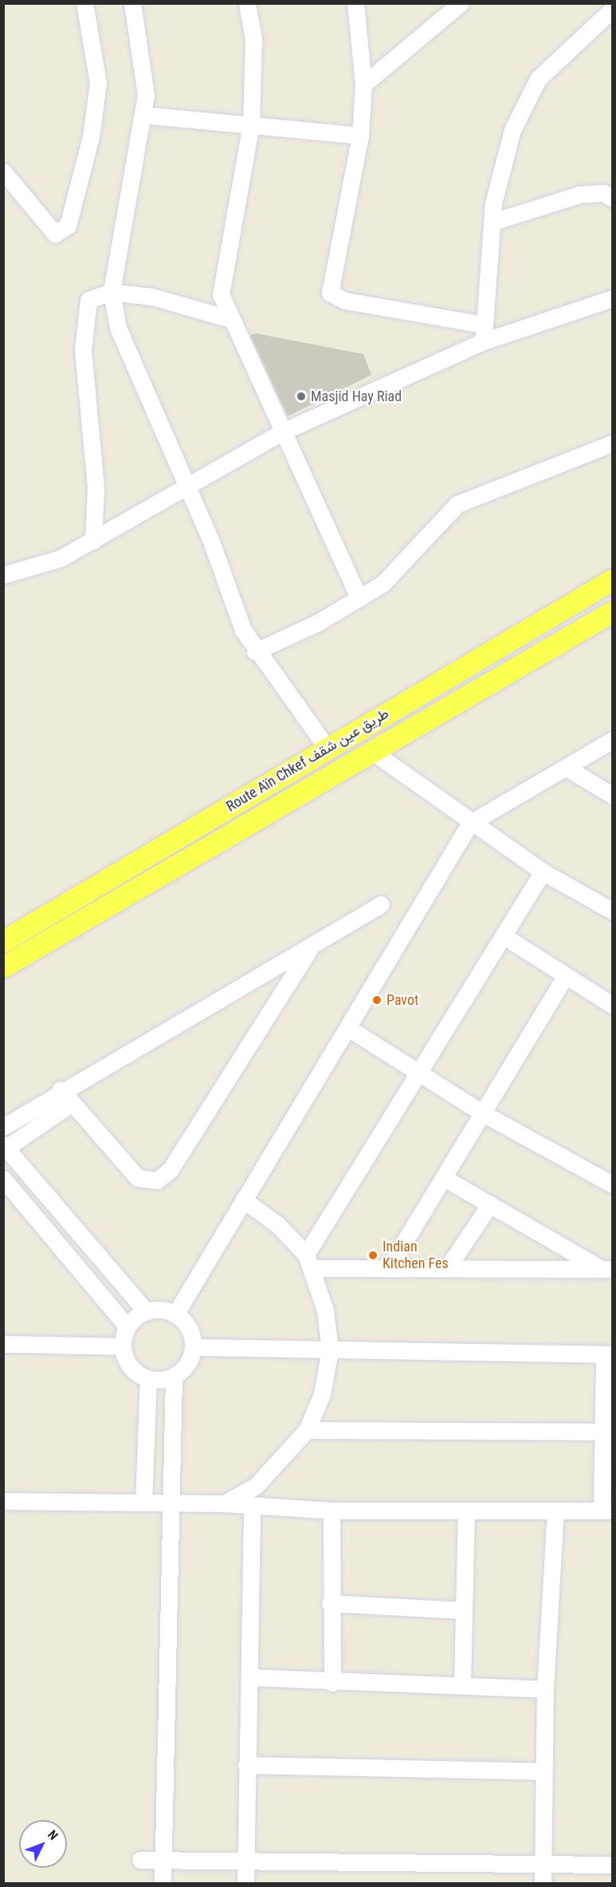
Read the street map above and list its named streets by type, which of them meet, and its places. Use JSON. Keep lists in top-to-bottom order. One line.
{"streets":{"main road":["Route Aïn Chkef طريق عين شقف"]},"places":["Masjid Hay Riad","Pavot","Indian Kitchen Fes"],"north":"top right"}
